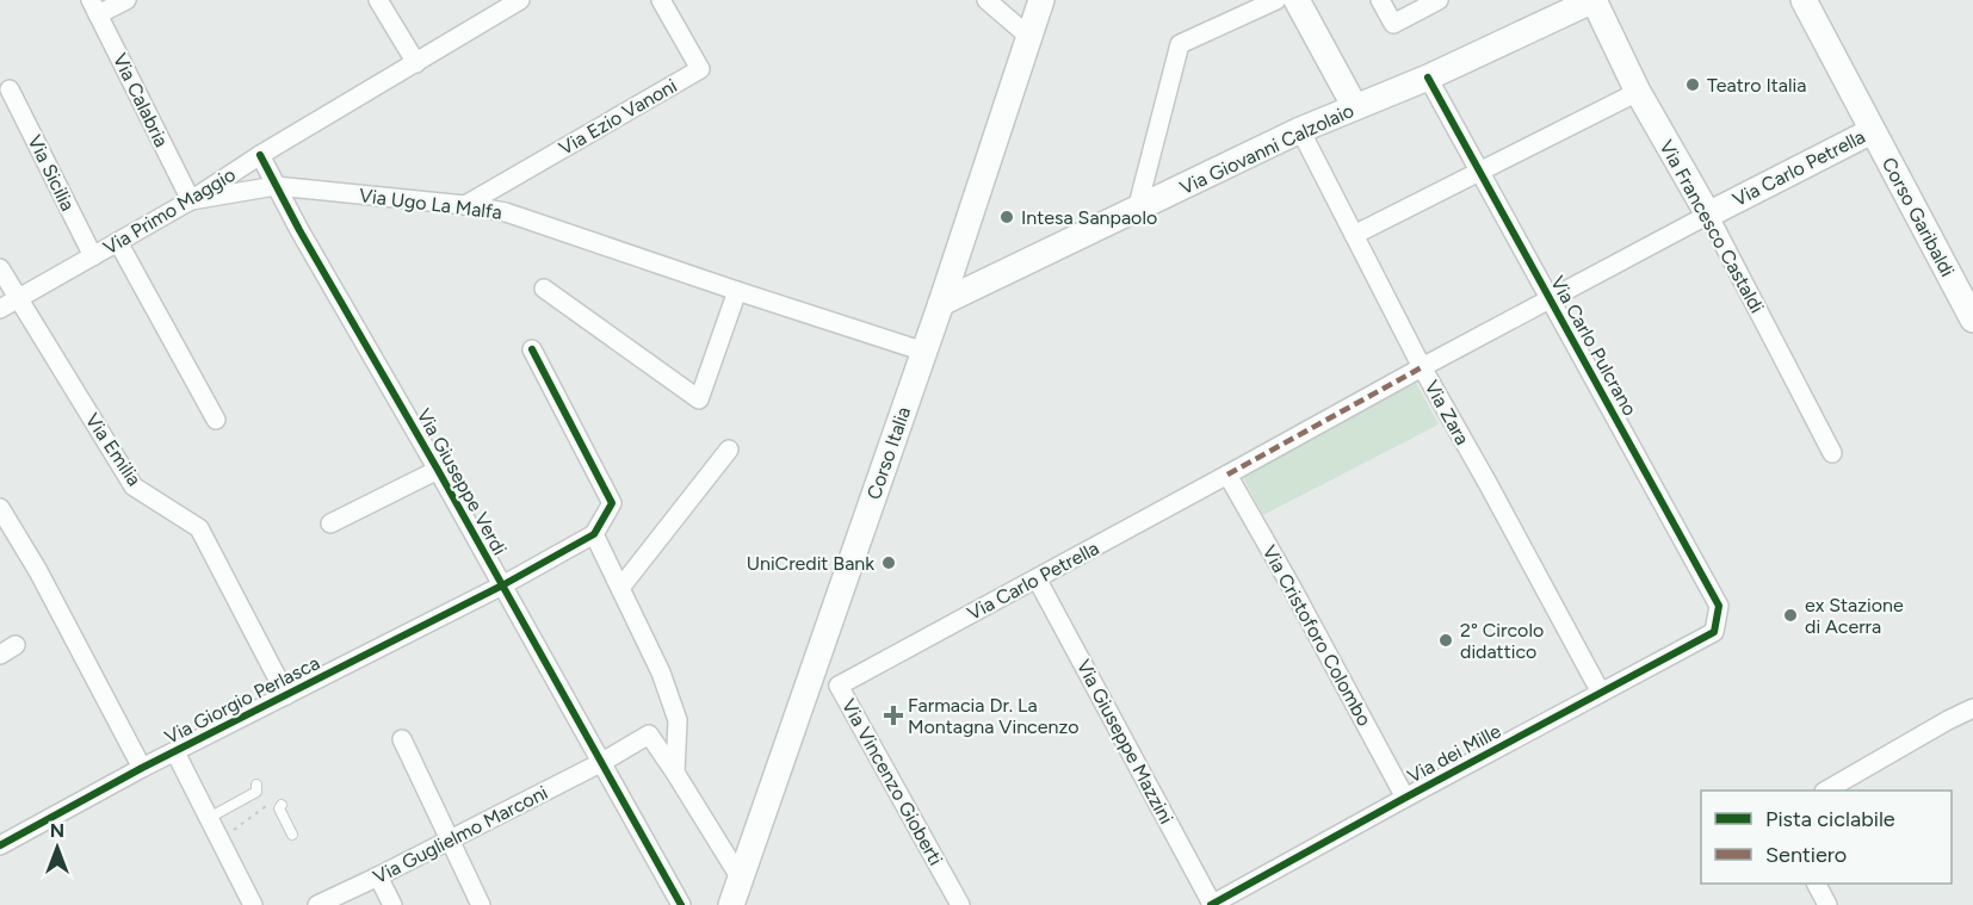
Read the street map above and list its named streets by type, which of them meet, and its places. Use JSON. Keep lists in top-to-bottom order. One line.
{"streets":{"main road":["Via Giovanni Calzolaio","Via Carlo Petrella","Corso Garibaldi","Via Francesco Castaldi","Corso Italia"],"street":["Via Calabria","Via Ezio Vanoni","Via Sicilia","Via Ugo La Malfa","Via Primo Maggio","Via Carlo Pulcrano","Via Zara","Via Emilia","Via Giuseppe Verdi","Via Cristoforo Colombo","Via Giorgio Perlasca","Via Giuseppe Mazzini","Via dei Mille","Via Vincenzo Gioberti","Via Guglielmo Marconi"]},"crossings":[["Via Calabria","Via Ugo La Malfa"],["Via Calabria","Via Primo Maggio"],["Via Ezio Vanoni","Via Ugo La Malfa"],["Via Giovanni Calzolaio","Via Francesco Castaldi"],["Via Giovanni Calzolaio","Via Carlo Pulcrano"],["Via Giovanni Calzolaio","Via Zara"],["Via Giovanni Calzolaio","Corso Italia"],["Via Carlo Petrella","Corso Garibaldi"],["Via Carlo Petrella","Via Francesco Castaldi"],["Via Carlo Petrella","Via Carlo Pulcrano"],["Via Carlo Petrella","Via Zara"],["Via Carlo Petrella","Via Cristoforo Colombo"],["Via Carlo Petrella","Via Giuseppe Mazzini"],["Via Carlo Petrella","Via Vincenzo Gioberti"],["Via Sicilia","Via Primo Maggio"],["Via Ugo La Malfa","Via Primo Maggio"],["Via Ugo La Malfa","Corso Italia"],["Via Ugo La Malfa","Via Giuseppe Verdi"],["Via Primo Maggio","Via Emilia"],["Via Carlo Pulcrano","Via dei Mille"],["Via Zara","Via dei Mille"],["Via Emilia","Via Giorgio Perlasca"],["Corso Italia","Via Vincenzo Gioberti"],["Via Giuseppe Verdi","Via Giorgio Perlasca"],["Via Giuseppe Verdi","Via Guglielmo Marconi"],["Via Cristoforo Colombo","Via dei Mille"],["Via Giuseppe Mazzini","Via dei Mille"]],"places":{"other":["Teatro Italia","Intesa Sanpaolo","UniCredit Bank","ex Stazione di Acerra","2° Circolo didattico"],"health":["Farmacia Dr. La Montagna Vincenzo"]},"legend":["Pista ciclabile","Sentiero"],"north":"top"}
